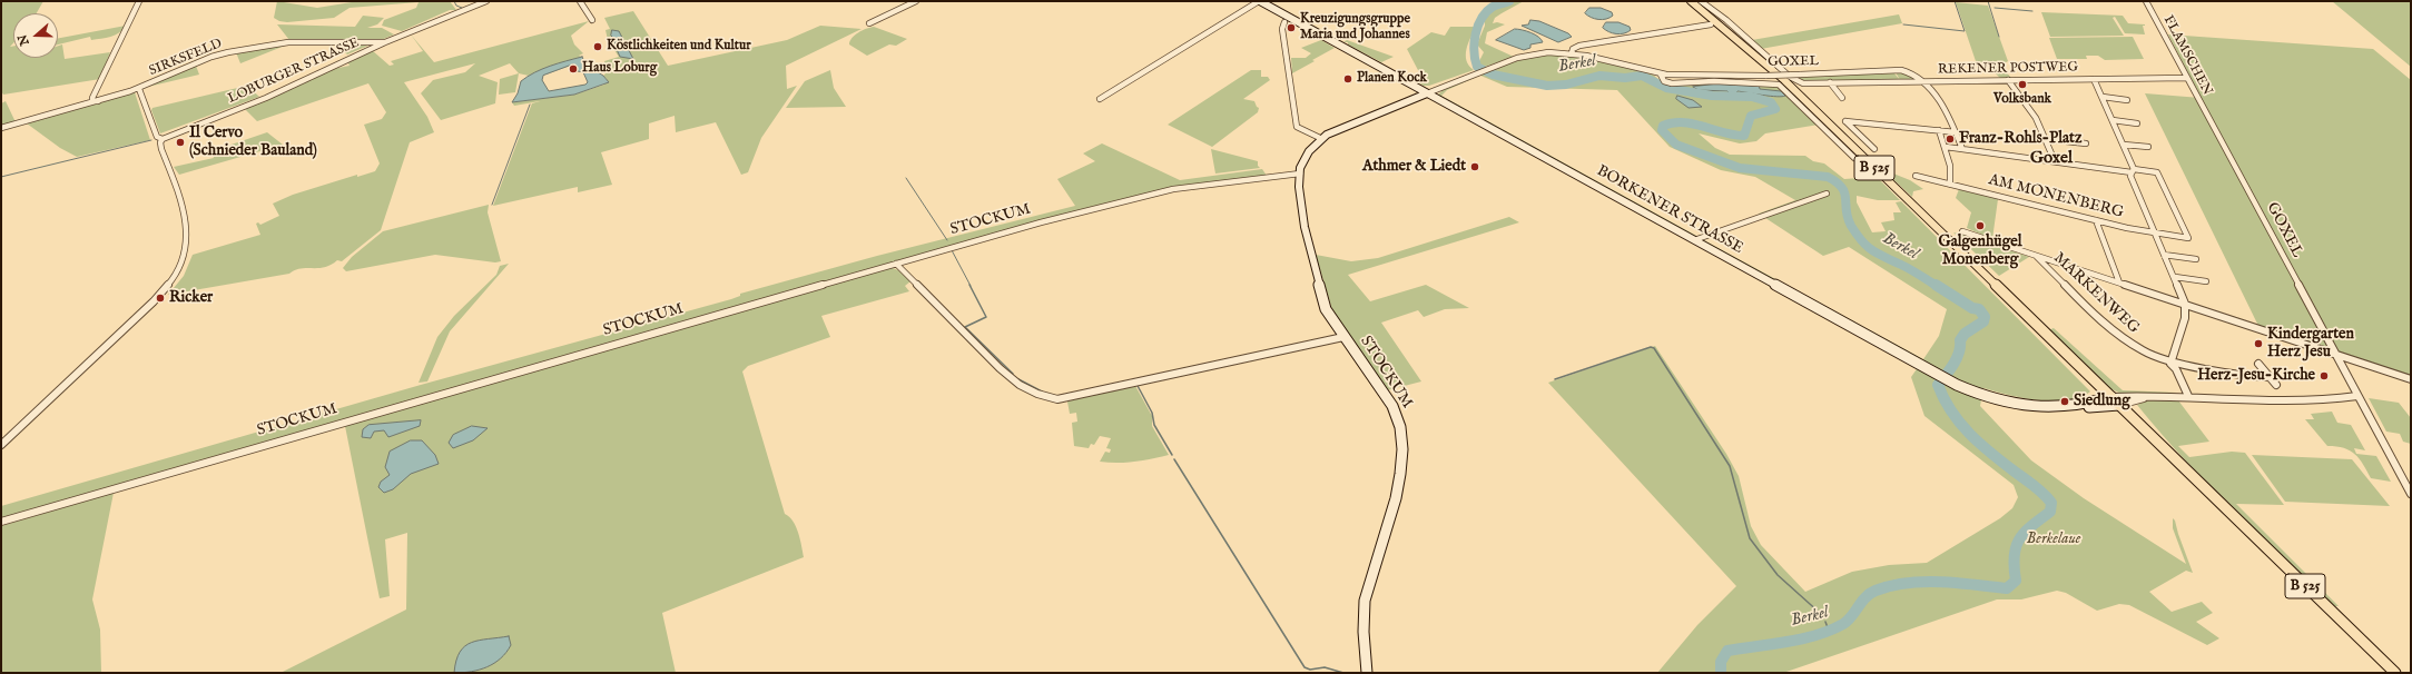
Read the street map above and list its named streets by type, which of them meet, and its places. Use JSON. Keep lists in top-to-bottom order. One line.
{"streets":{"main road":["B 525"],"street":["FLAMSCHEN","SIRKSFELD","GOXEL","REKENER POSTWEG","LOBURGER STRASSE","AM MONENBERG","BORKENER STRASSE","STOCKUM","MARKENWEG"]},"crossings":[["FLAMSCHEN","GOXEL"],["FLAMSCHEN","REKENER POSTWEG"],["SIRKSFELD","LOBURGER STRASSE"],["GOXEL","REKENER POSTWEG"],["GOXEL","BORKENER STRASSE"],["GOXEL","STOCKUM"],["GOXEL","MARKENWEG"],["B 525","BORKENER STRASSE"],["BORKENER STRASSE","STOCKUM"]],"districts":["Goxel"],"water":["Berkel"],"parks":["Berkelaue"],"places":["Kreuzigungsgruppe Maria und Johannes","Köstlichkeiten und Kultur","Haus Loburg","Planen Kock","Volksbank","Franz-Rohls-Platz","Il Cervo (Schnieder Bauland)","Athmer & Liedt","Galgenhügel Monenberg","Ricker","Kindergarten Herz Jesu","Herz-Jesu-Kirche","Siedlung"],"north":"left"}
